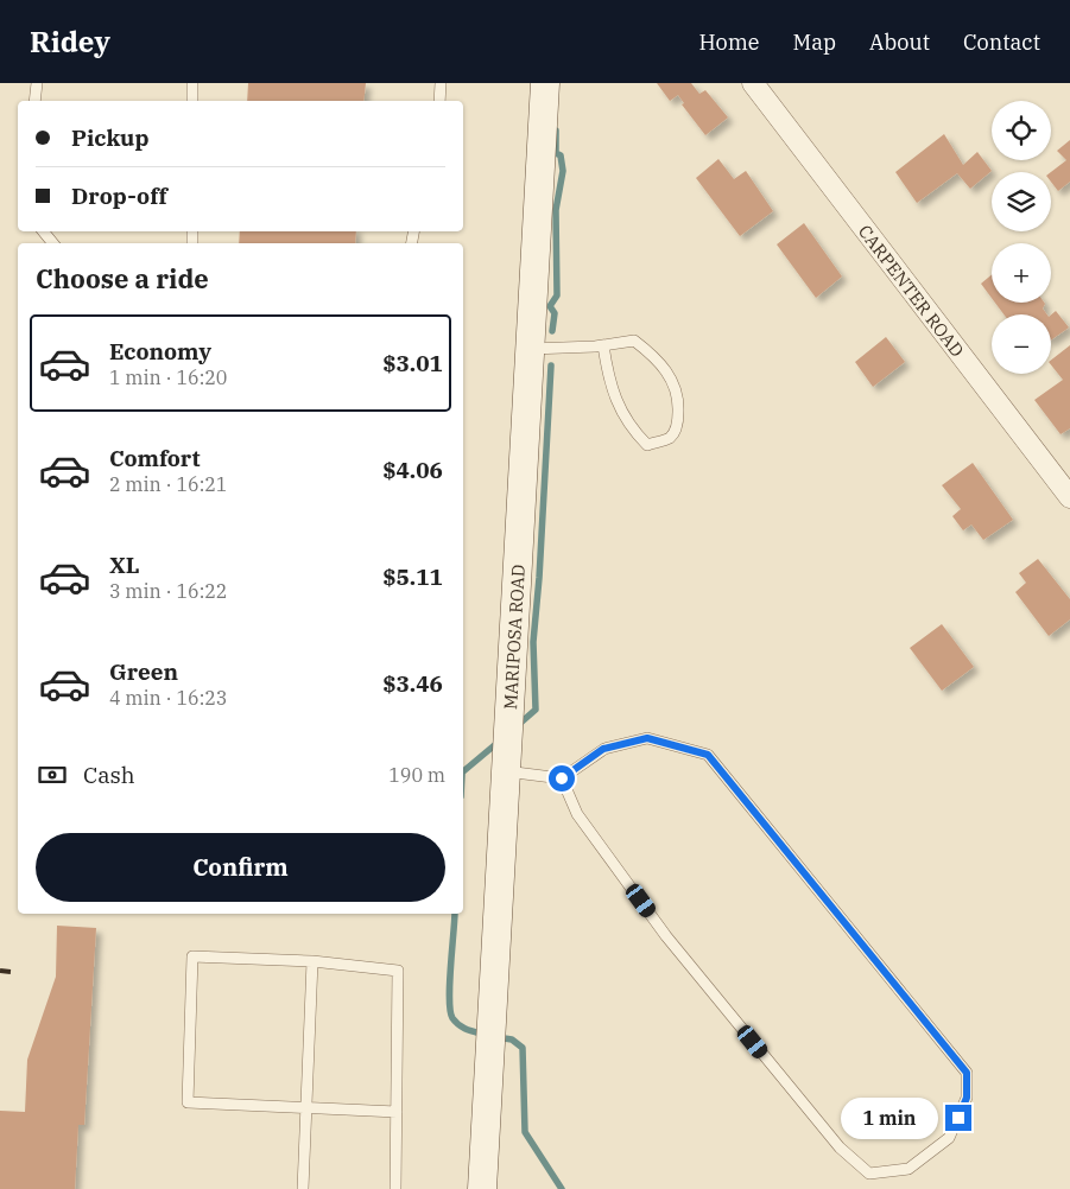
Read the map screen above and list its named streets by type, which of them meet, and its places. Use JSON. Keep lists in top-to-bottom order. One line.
{"streets":{"main road":["MARIPOSA ROAD"],"street":["CARPENTER ROAD"]},"page":{"header":"Ridey","nav":["Home","Map","About","Contact"],"map_buttons":["+","−"],"banner":["Pickup","Drop-off"],"heading":"Choose a ride","list":[{"name":"Economy","note":"1 min · 16:20","value":"$3.01"},{"name":"Comfort","note":"2 min · 16:21","value":"$4.06"},{"name":"XL","note":"3 min · 16:22","value":"$5.11"},{"name":"Green","note":"4 min · 16:23","value":"$3.46"}],"pay":["Cash","190 m"],"buttons":"Confirm","bubble":"1 min"}}
